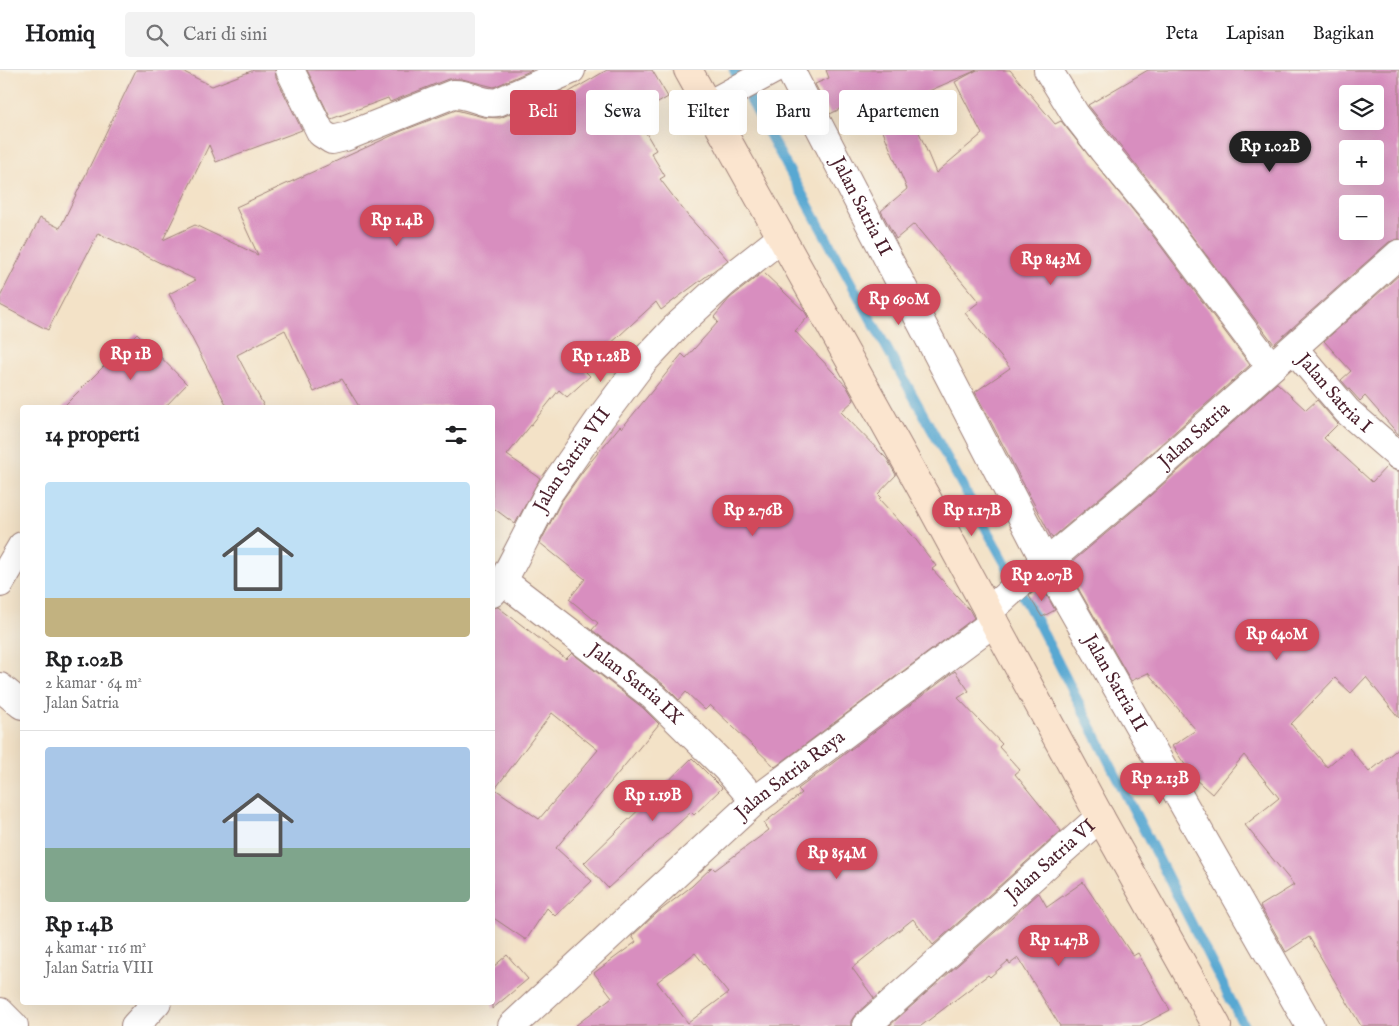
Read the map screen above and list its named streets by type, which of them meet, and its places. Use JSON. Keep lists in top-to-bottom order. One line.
{"streets":{"street":["Jalan Satria II","Jalan Satria I","Jalan Satria","Jalan Satria VII","Jalan Satria IX","Jalan Satria Raya","Jalan Satria VI"]},"crossings":[["Jalan Satria II","Jalan Satria"],["Jalan Satria I","Jalan Satria"],["Jalan Satria","Jalan Satria Raya"],["Jalan Satria VII","Jalan Satria IX"],["Jalan Satria IX","Jalan Satria Raya"]],"page":{"header":"Homiq","search":"Cari di sini","nav":["Peta","Lapisan","Bagikan"],"map_buttons":["+","−"],"chip":["Beli","Sewa","Filter","Baru","Apartemen"],"price":["Rp 1.02B","Rp 1.4B","Rp 843M","Rp 690M","Rp 1B","Rp 1.28B","Rp 2.76B","Rp 1.17B","Rp 2.07B","Rp 640M","Rp 2.13B","Rp 1.19B","Rp 854M","Rp 1.47B"],"heading":"14 properti","list":[{"name":"Rp 1.02B","note":"2 kamar · 64 m² · Jalan Satria"},{"name":"Rp 1.4B","note":"4 kamar · 116 m² · Jalan Satria VIII"}]}}
